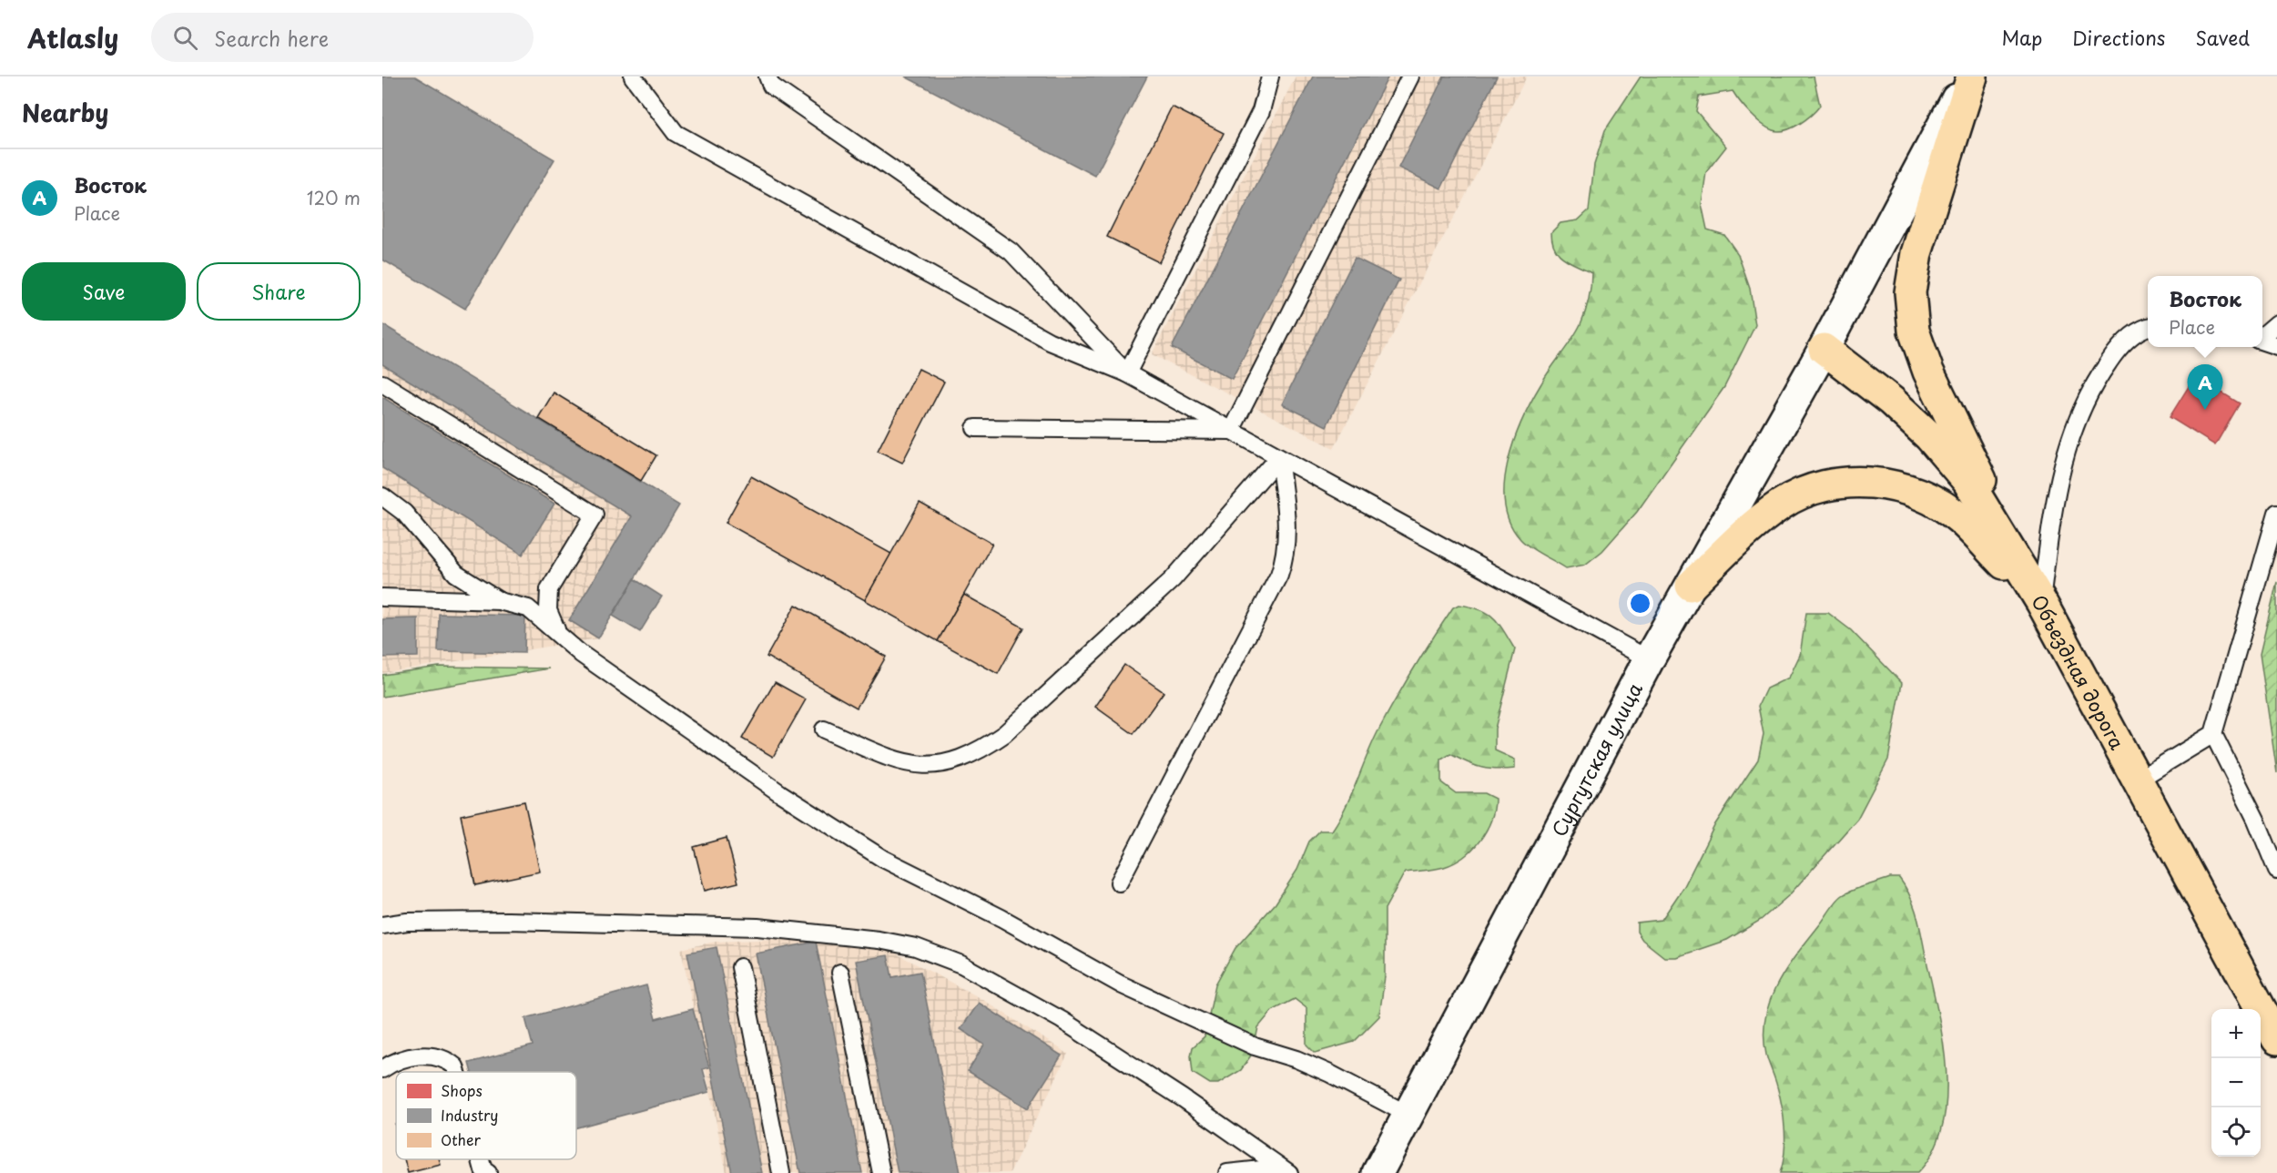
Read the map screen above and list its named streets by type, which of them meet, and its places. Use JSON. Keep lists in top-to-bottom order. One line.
{"streets":{"main road":["Объездная дорога","Сургутская улица"]},"crossings":[["Объездная дорога","Сургутская улица"]],"legend":["Shops","Industry","Other"],"page":{"header":"Atlasly","search":"Search here","nav":["Map","Directions","Saved"],"heading":"Nearby","list":[{"mark":"A","name":"Восток","note":"Place","value":"120 m"}],"buttons":["Save","Share"],"popup":["Восток","Place"],"pins":"A","map_buttons":["+","−"]}}
